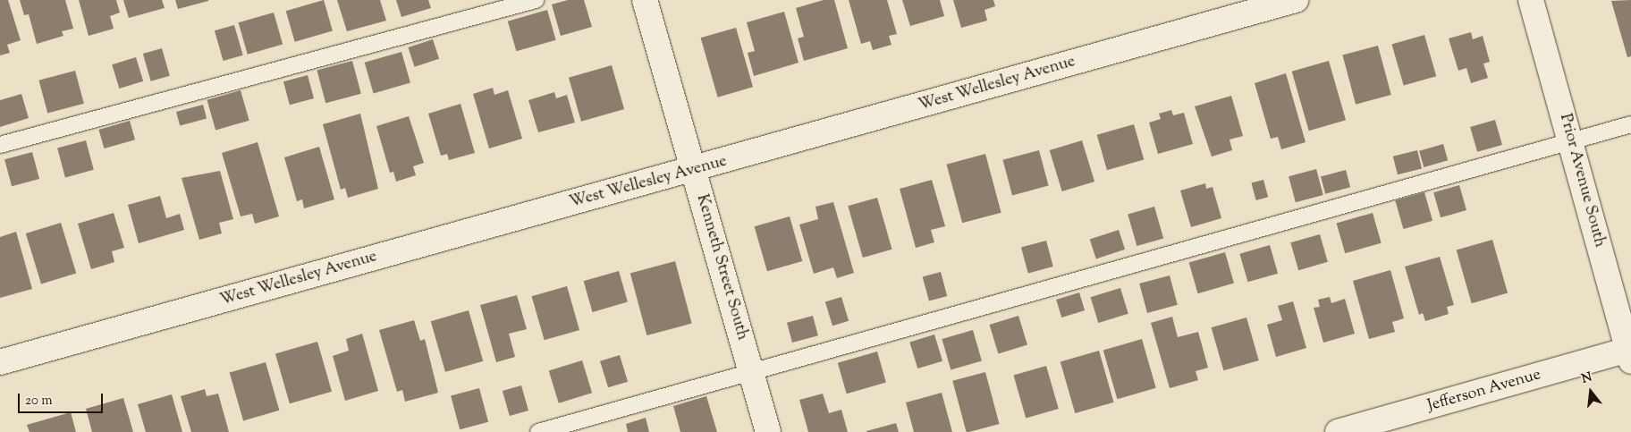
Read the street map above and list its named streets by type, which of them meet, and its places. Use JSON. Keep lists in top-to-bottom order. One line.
{"streets":{"street":["West Wellesley Avenue","Prior Avenue South","Kenneth Street South","Jefferson Avenue"]},"crossings":[["West Wellesley Avenue","Kenneth Street South"],["Prior Avenue South","Jefferson Avenue"]],"scale_bar":"20 m","north":"top"}
